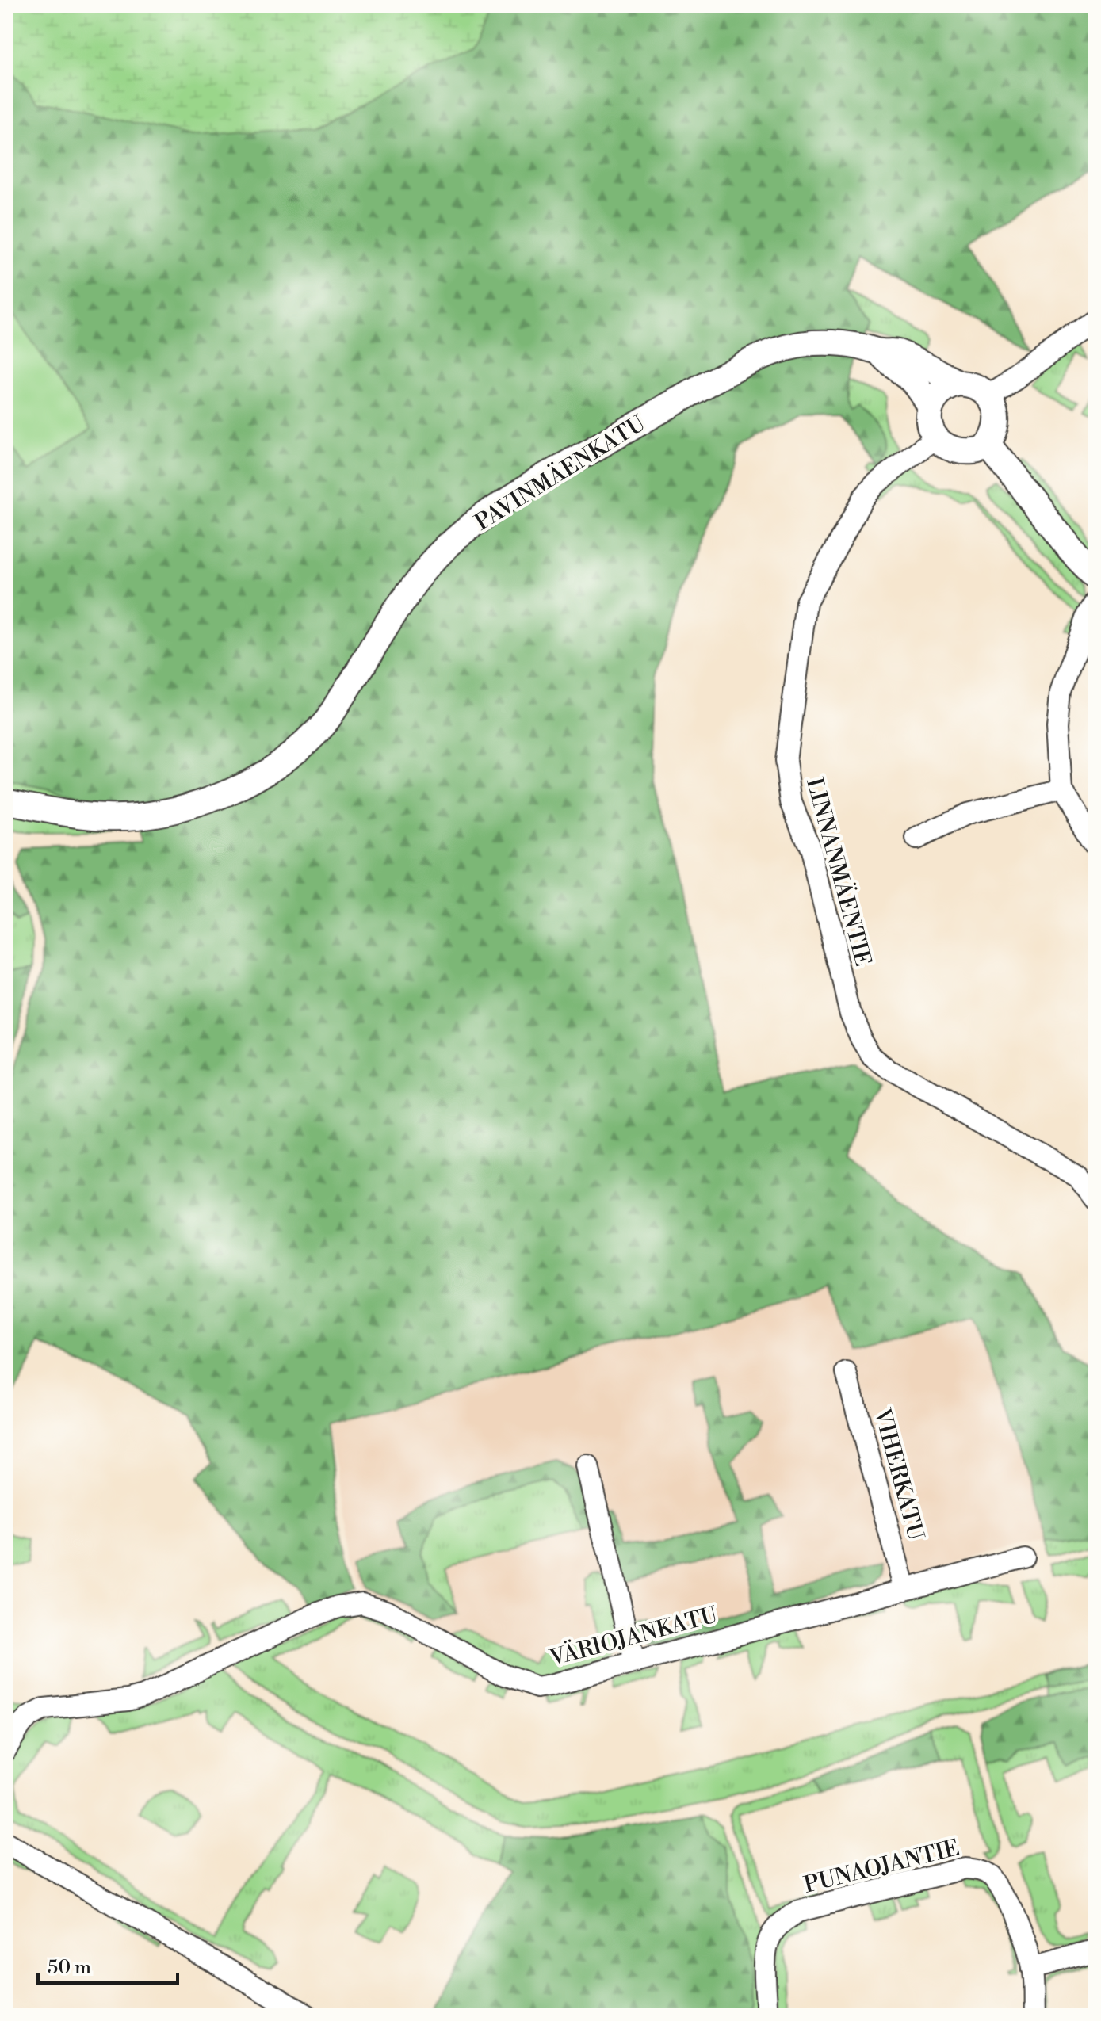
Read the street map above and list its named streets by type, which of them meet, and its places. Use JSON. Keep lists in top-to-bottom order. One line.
{"streets":{"street":["PAVINMÄENKATU","LINNANMÄENTIE","VIHERKATU","VÄRIOJANKATU","PUNAOJANTIE"]},"crossings":[["PAVINMÄENKATU","LINNANMÄENTIE"],["VIHERKATU","VÄRIOJANKATU"]],"scale_bar":"50 m"}
